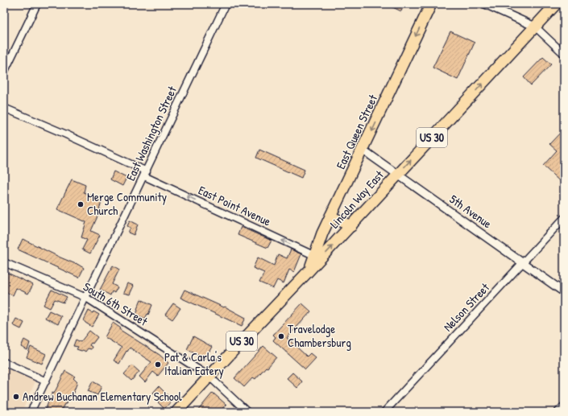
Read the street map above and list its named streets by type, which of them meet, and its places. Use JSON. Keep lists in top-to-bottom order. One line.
{"streets":{"highway":["East Queen Street","US 30","Lincoln Way East"],"street":["East Washington Street","East Point Avenue","5th Avenue","South 6th Street","Nelson Street"]},"crossings":[["East Queen Street","Lincoln Way East"],["East Queen Street","East Point Avenue"],["East Queen Street","5th Avenue"],["East Washington Street","East Point Avenue"],["East Washington Street","South 6th Street"],["Lincoln Way East","5th Avenue"],["Lincoln Way East","South 6th Street"],["5th Avenue","Nelson Street"]],"one_way":["East Queen Street","Lincoln Way East","East Point Avenue"],"places":["Merge Community Church","Travelodge Chambersburg","Pat & Carla's Italian Eatery","Andrew Buchanan Elementary School"]}
